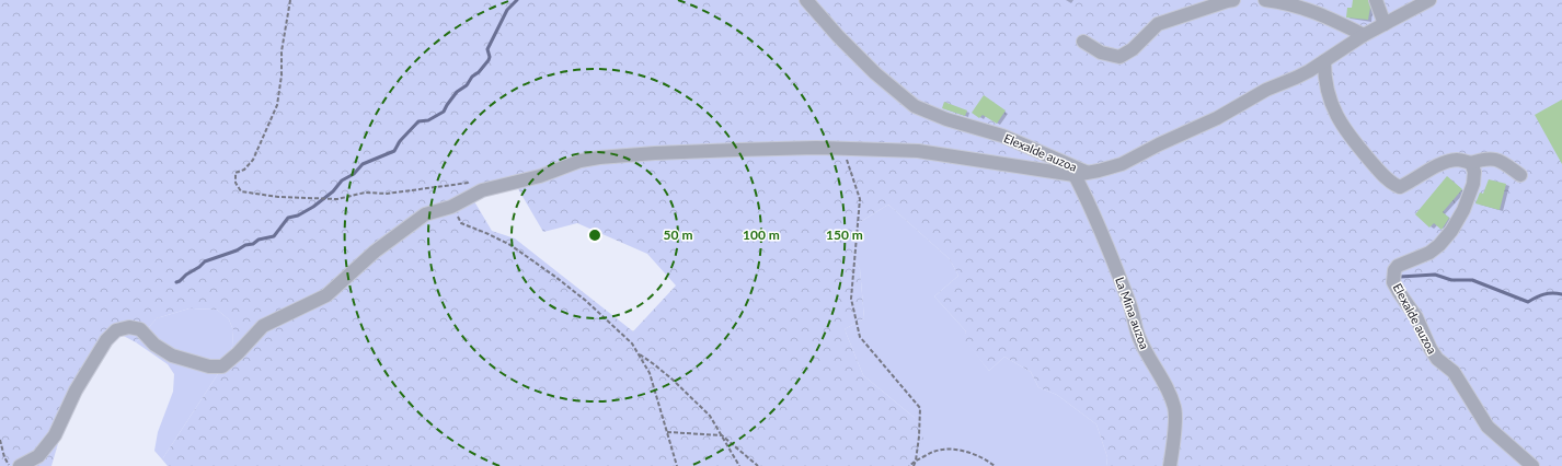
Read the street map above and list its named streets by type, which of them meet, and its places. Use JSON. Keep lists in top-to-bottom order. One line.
{"streets":{"street":["Elexalde auzoa","La Mina auzoa"]},"crossings":[["Elexalde auzoa","La Mina auzoa"]],"rings":["50 m","100 m","150 m"]}
